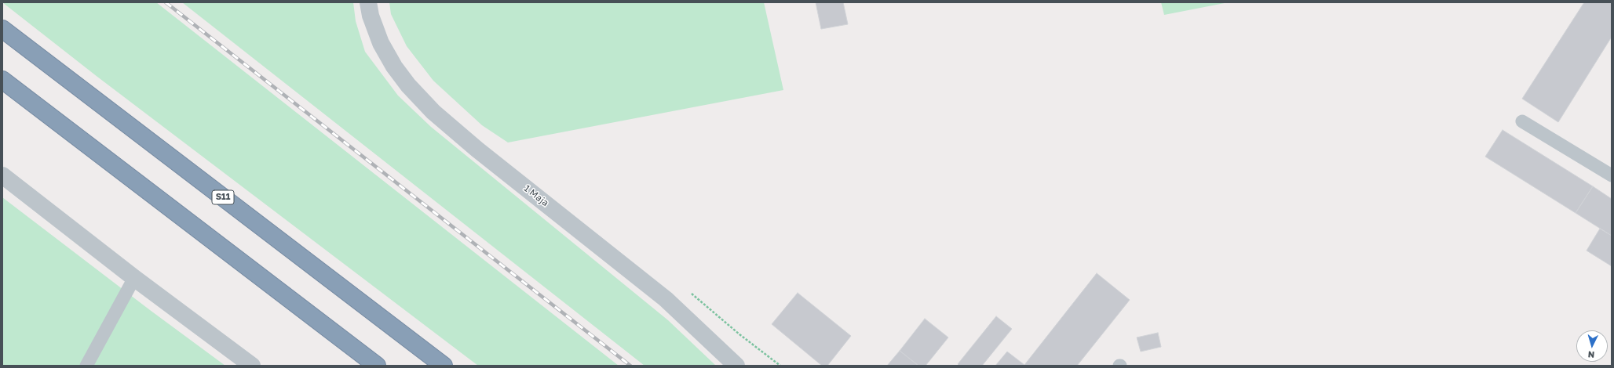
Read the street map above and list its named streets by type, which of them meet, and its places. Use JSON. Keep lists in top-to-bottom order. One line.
{"streets":{"highway":["S11"],"street":["1 Maja"]},"north":"bottom"}
